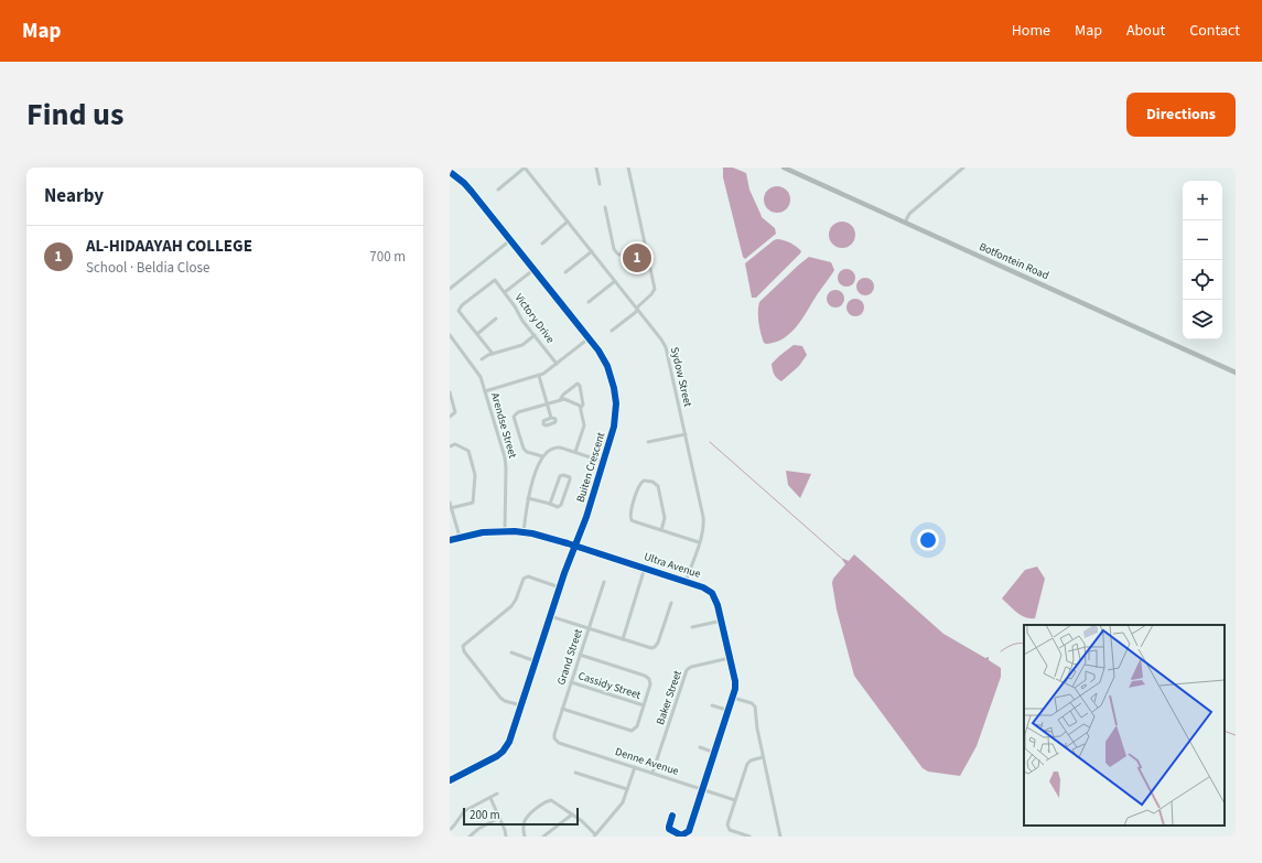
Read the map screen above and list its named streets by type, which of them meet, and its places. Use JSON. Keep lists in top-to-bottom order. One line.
{"streets":{"street":["Botfontein Road","Victory Drive","Sydow Street","Arendse Street","Buiten Crescent","Ultra Avenue","Grand Street","Cassidy Street","Baker Street","Denne Avenue"]},"crossings":[["Victory Drive","Buiten Crescent"],["Sydow Street","Ultra Avenue"],["Arendse Street","Ultra Avenue"],["Buiten Crescent","Ultra Avenue"],["Ultra Avenue","Baker Street"],["Ultra Avenue","Denne Avenue"],["Grand Street","Cassidy Street"],["Grand Street","Denne Avenue"],["Baker Street","Denne Avenue"]],"scale_bar":"200 m","page":{"header":"Map","nav":["Home","Map","About","Contact"],"title":"Find us","buttons":"Directions","heading":"Nearby","map_buttons":["+","−"],"list":[{"mark":"1","name":"AL-HIDAAYAH COLLEGE","note":"School · Beldia Close","value":"700 m"}],"pins":"1","scale":"200 m"}}
